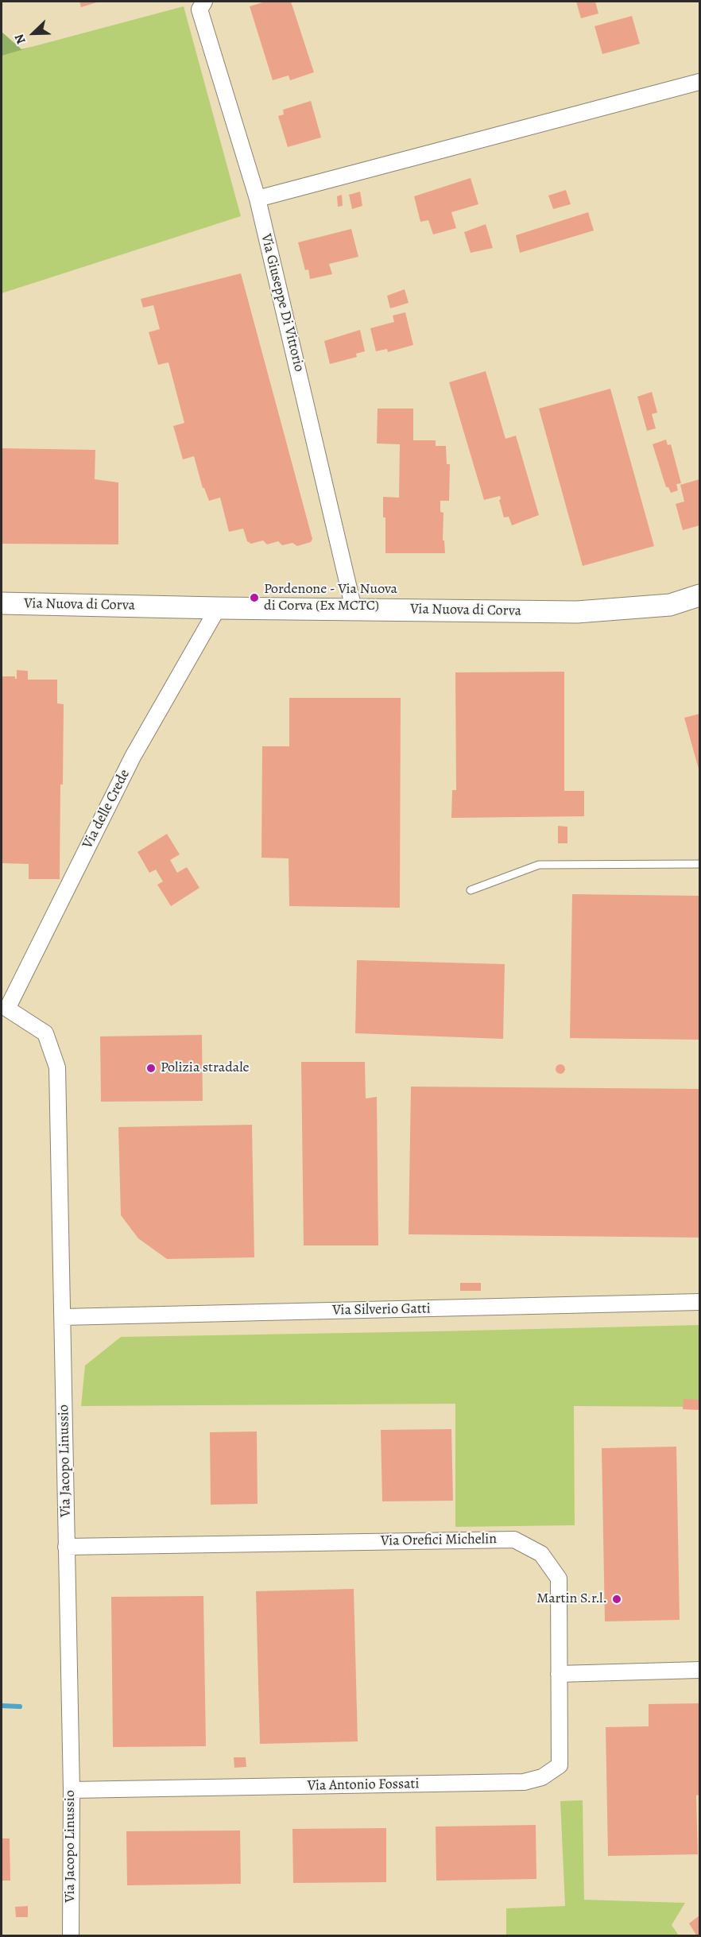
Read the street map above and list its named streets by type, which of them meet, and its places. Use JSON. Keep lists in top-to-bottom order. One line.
{"streets":{"main road":["Via Nuova di Corva"],"street":["Via Giuseppe Di Vittorio","Via delle Crede","Via Silverio Gatti","Via Jacopo Linussio","Via Orefici Michelin","Via Antonio Fossati"]},"crossings":[["Via Giuseppe Di Vittorio","Via Nuova di Corva"],["Via Nuova di Corva","Via delle Crede"],["Via delle Crede","Via Jacopo Linussio"],["Via Silverio Gatti","Via Jacopo Linussio"],["Via Jacopo Linussio","Via Orefici Michelin"],["Via Jacopo Linussio","Via Antonio Fossati"],["Via Orefici Michelin","Via Antonio Fossati"]],"places":["Pordenone - Via Nuova di Corva (Ex MCTC)","Polizia stradale","Martin S.r.l."],"north":"bottom left"}
